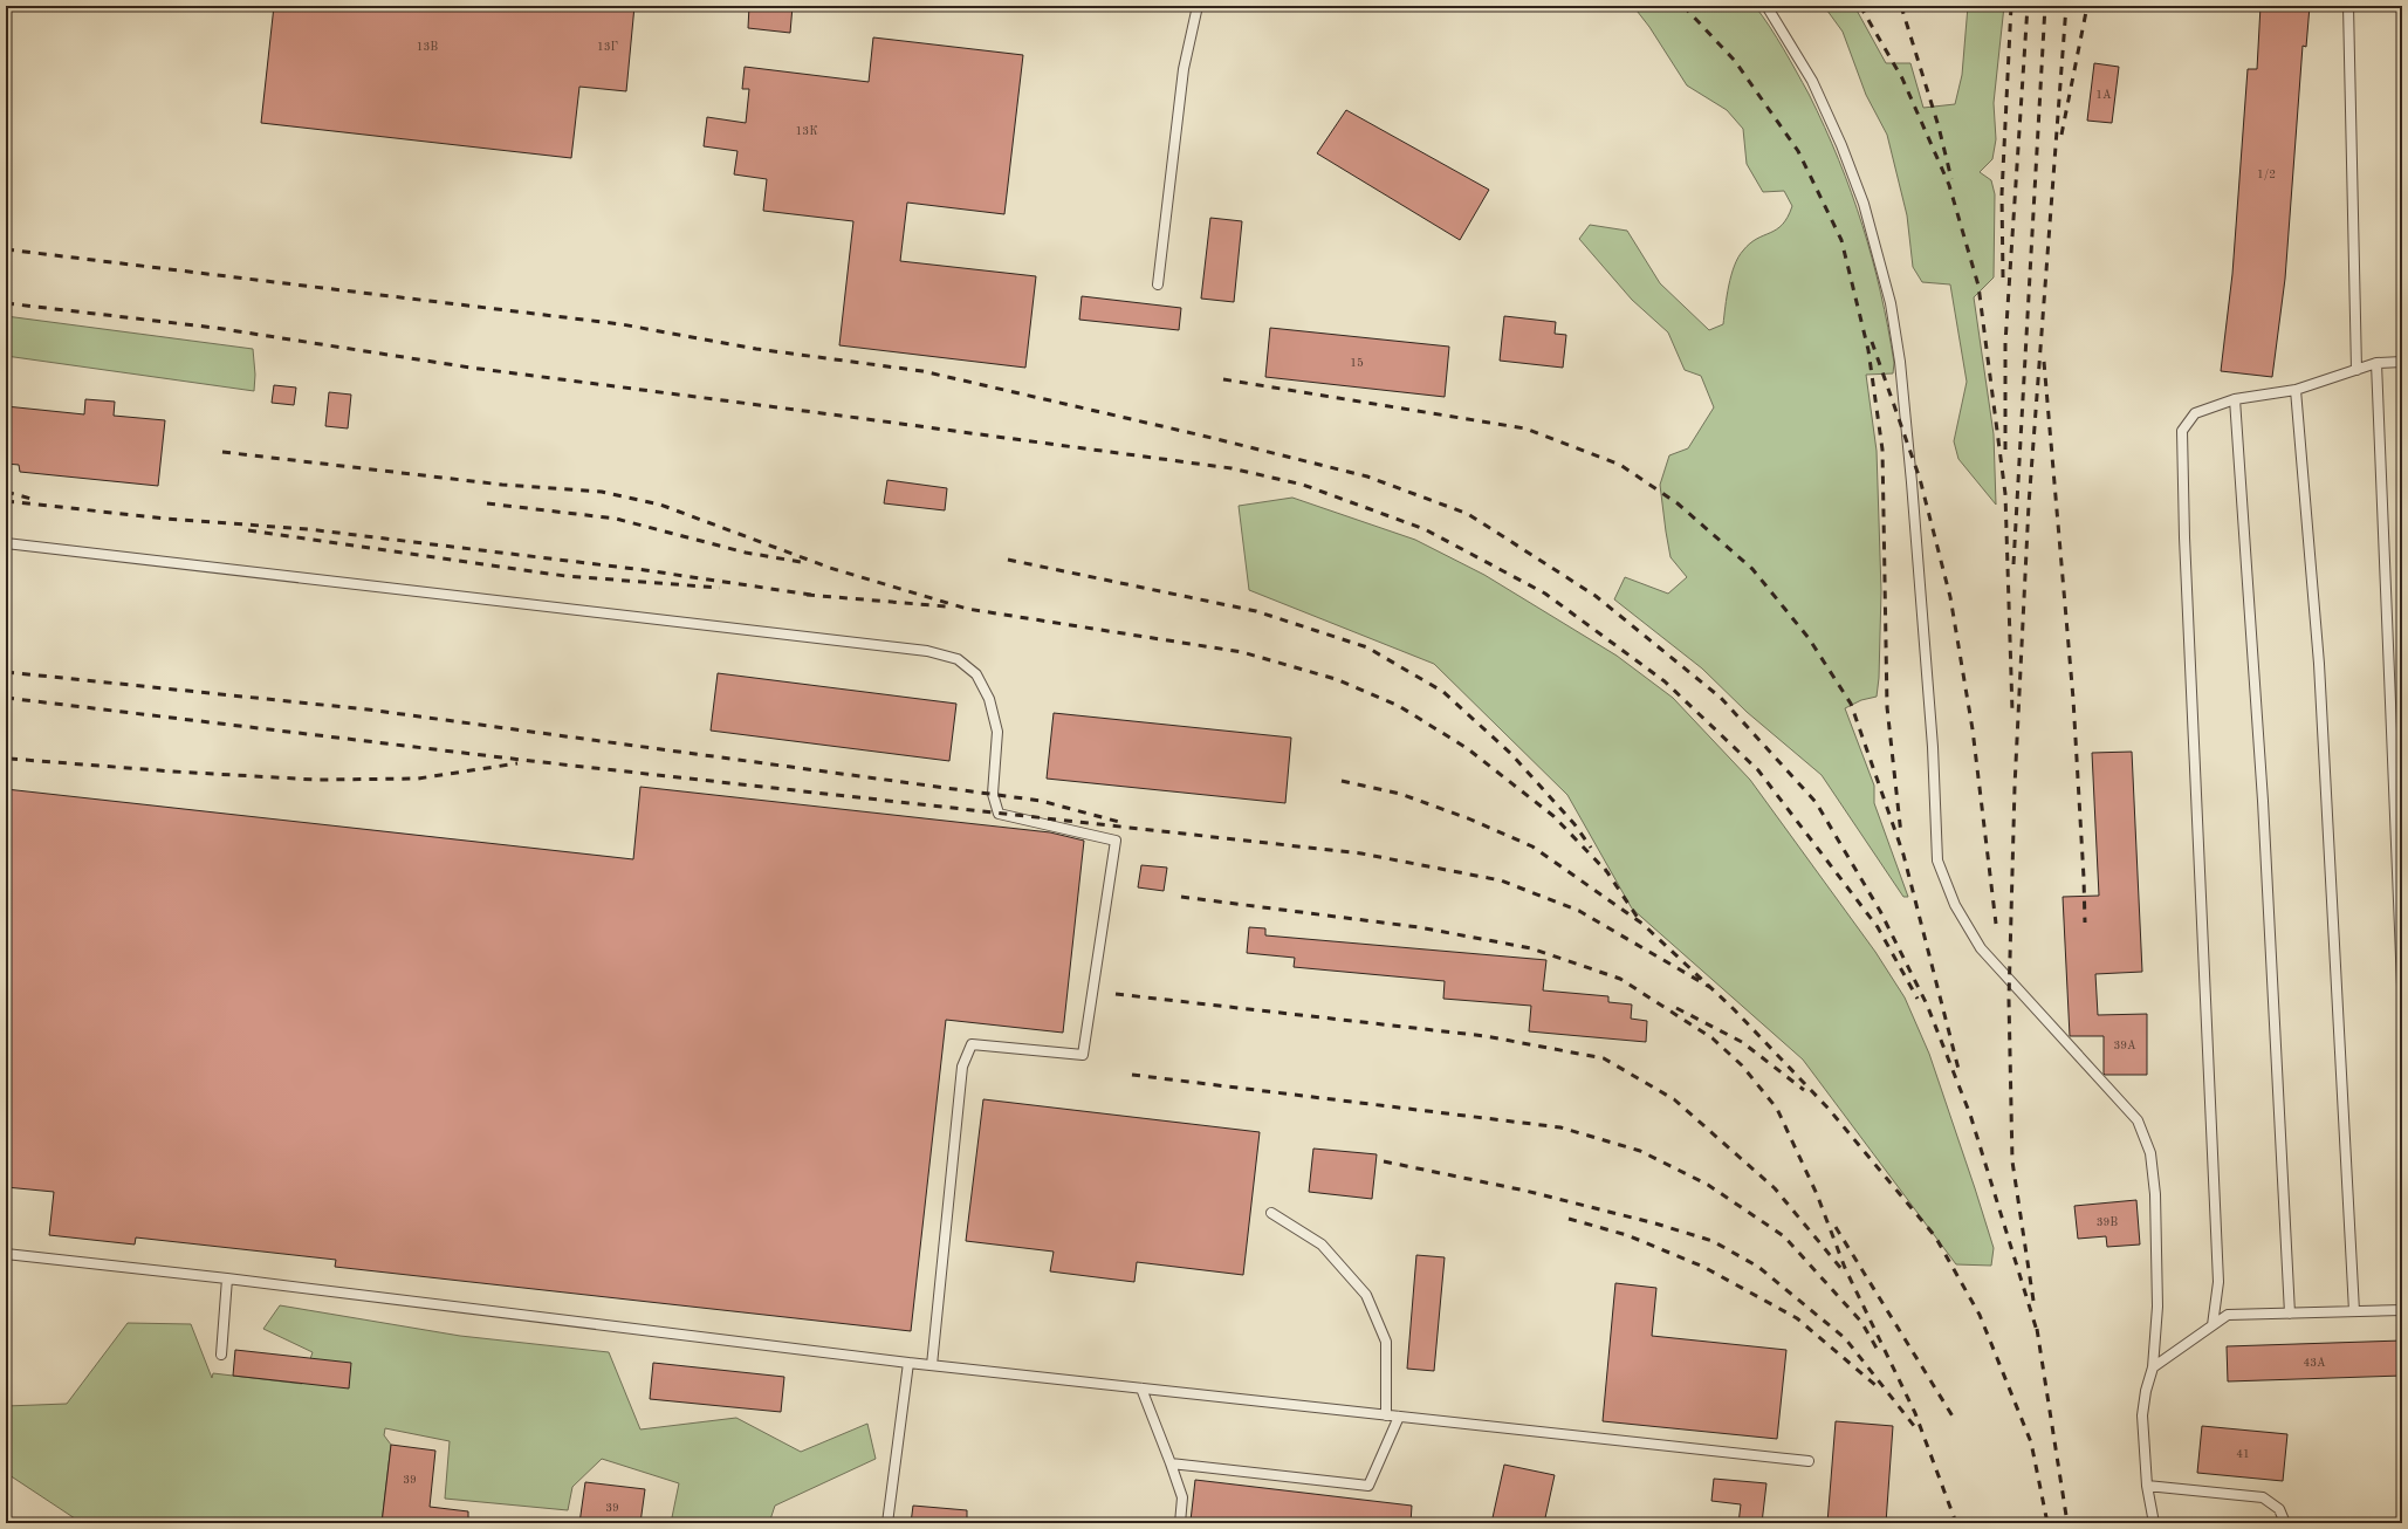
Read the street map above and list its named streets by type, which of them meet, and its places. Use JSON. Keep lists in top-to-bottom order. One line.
{"house_numbers":["13В","13Г","1А","13К","1/2","15","39А","39В","43А","41","39","39"]}
